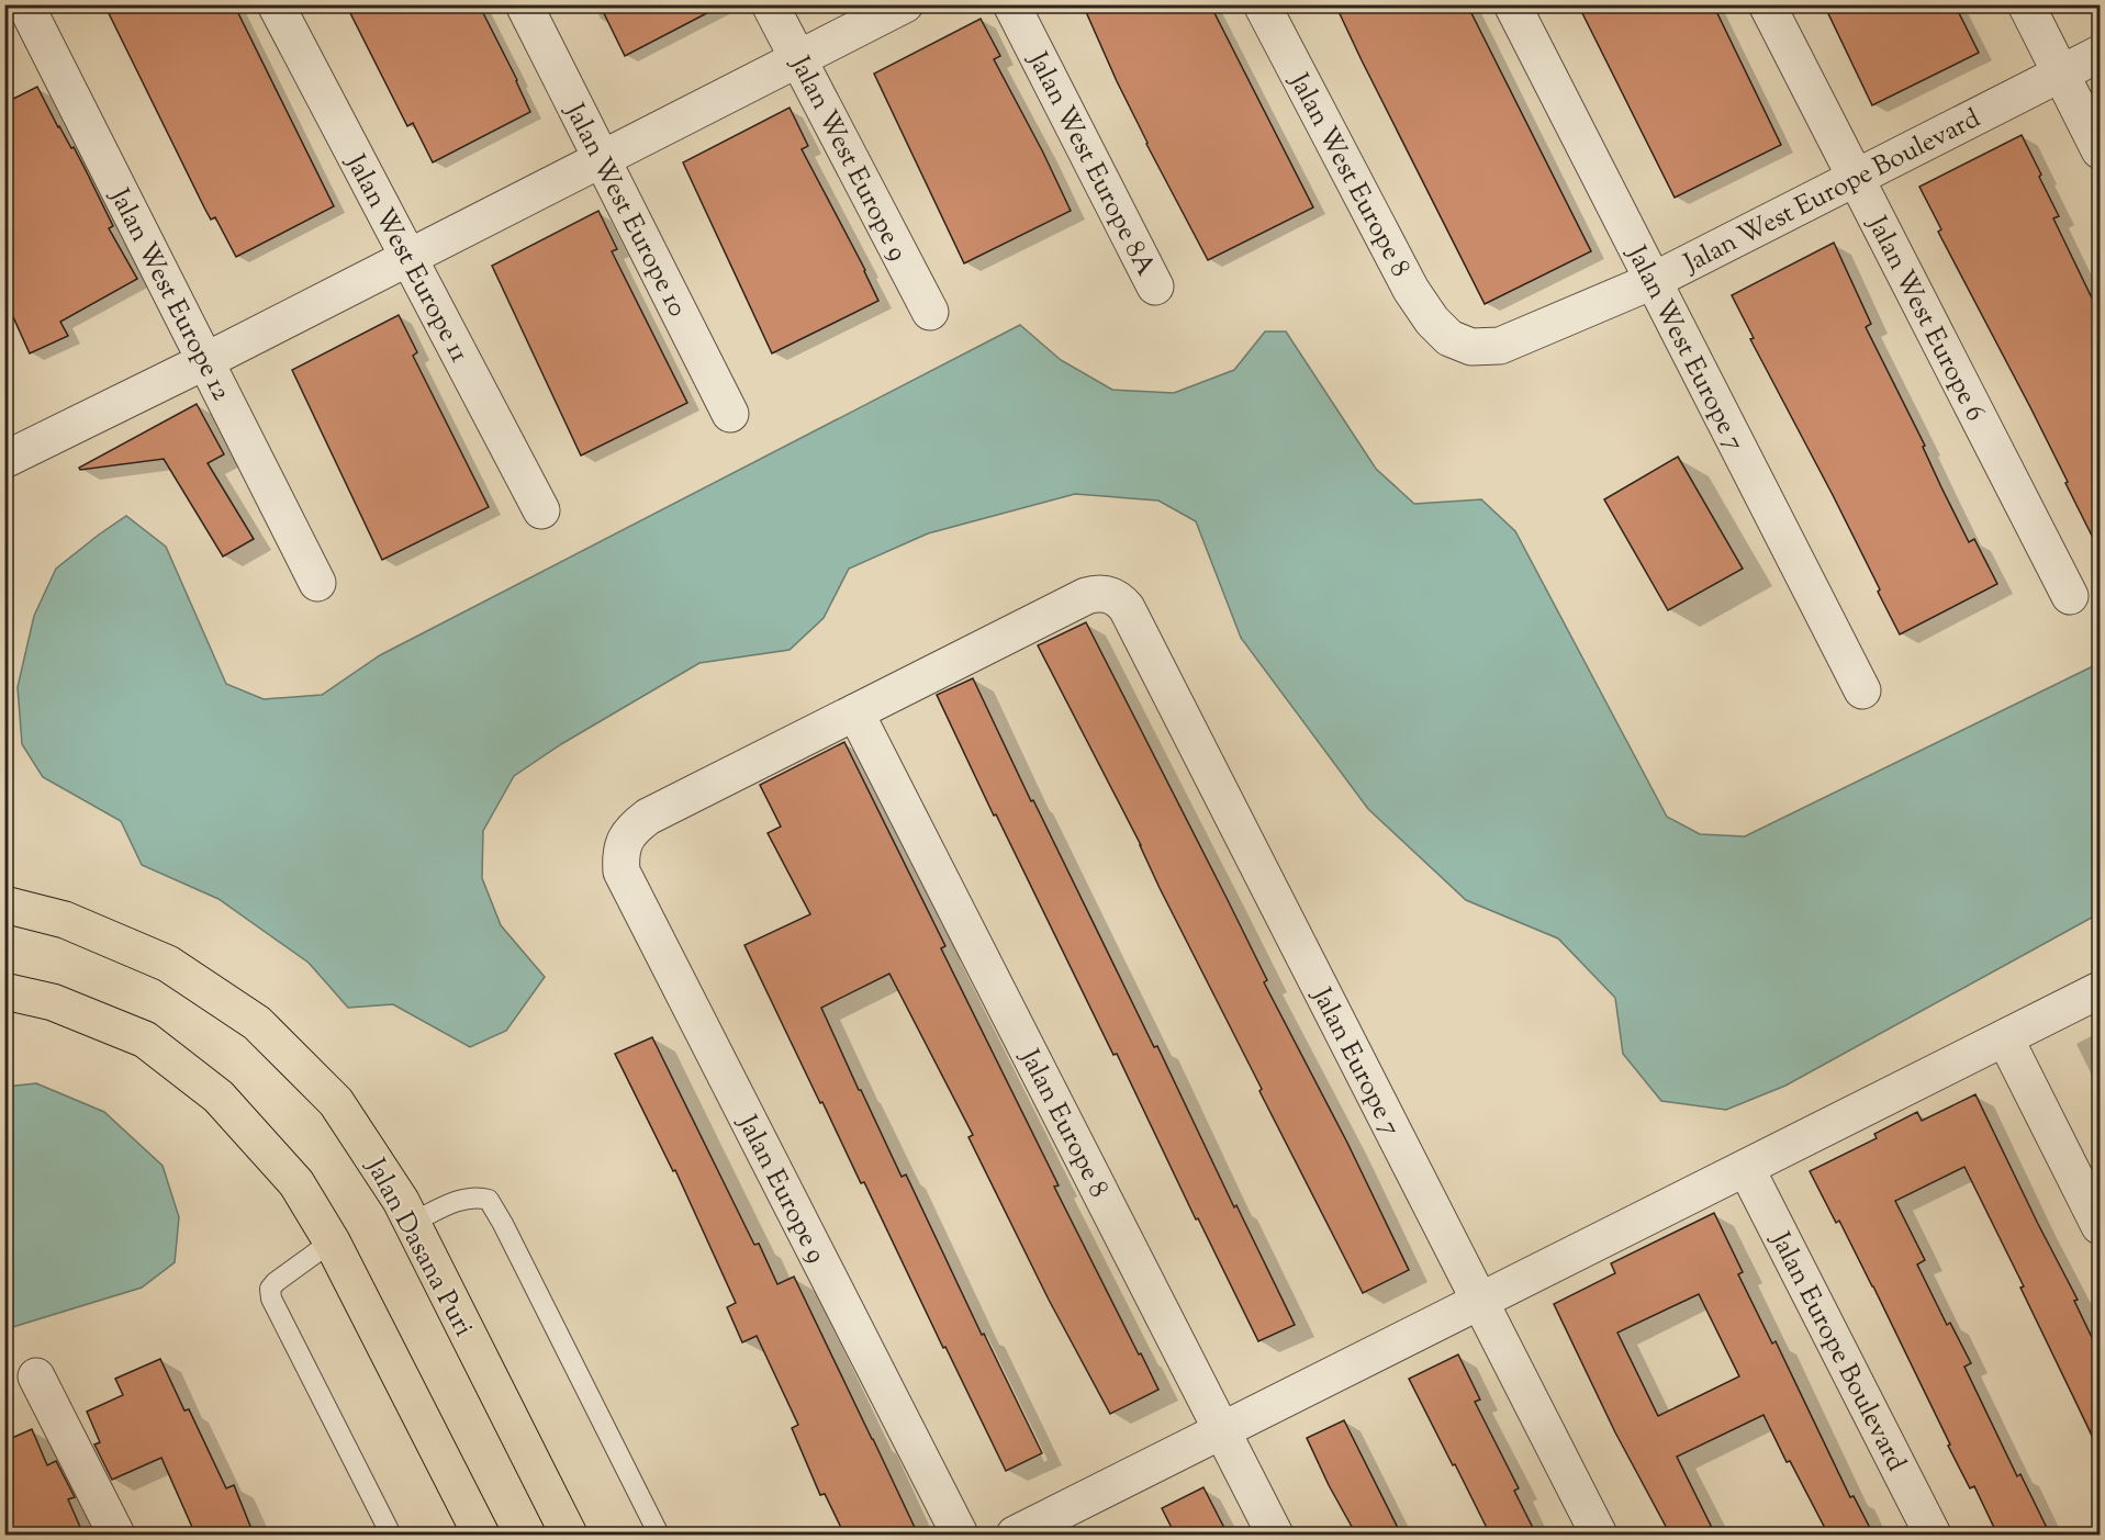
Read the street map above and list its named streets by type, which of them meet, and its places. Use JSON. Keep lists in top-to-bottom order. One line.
{"streets":{"main road":["Jalan Dasana Puri"],"street":["Jalan West Europe 9","Jalan West Europe 8A","Jalan West Europe 8","Jalan West Europe Boulevard","Jalan West Europe 10","Jalan West Europe 11","Jalan West Europe 12","Jalan West Europe 6","Jalan West Europe 7","Jalan Europe 7","Jalan Europe 8","Jalan Europe 9","Jalan Europe Boulevard"]},"crossings":[["Jalan West Europe 8","Jalan West Europe Boulevard"],["Jalan West Europe Boulevard","Jalan West Europe 6"],["Jalan West Europe Boulevard","Jalan West Europe 7"],["Jalan Europe 7","Jalan Europe 8"],["Jalan Europe 7","Jalan Europe 9"],["Jalan Europe 8","Jalan Europe 9"]]}
